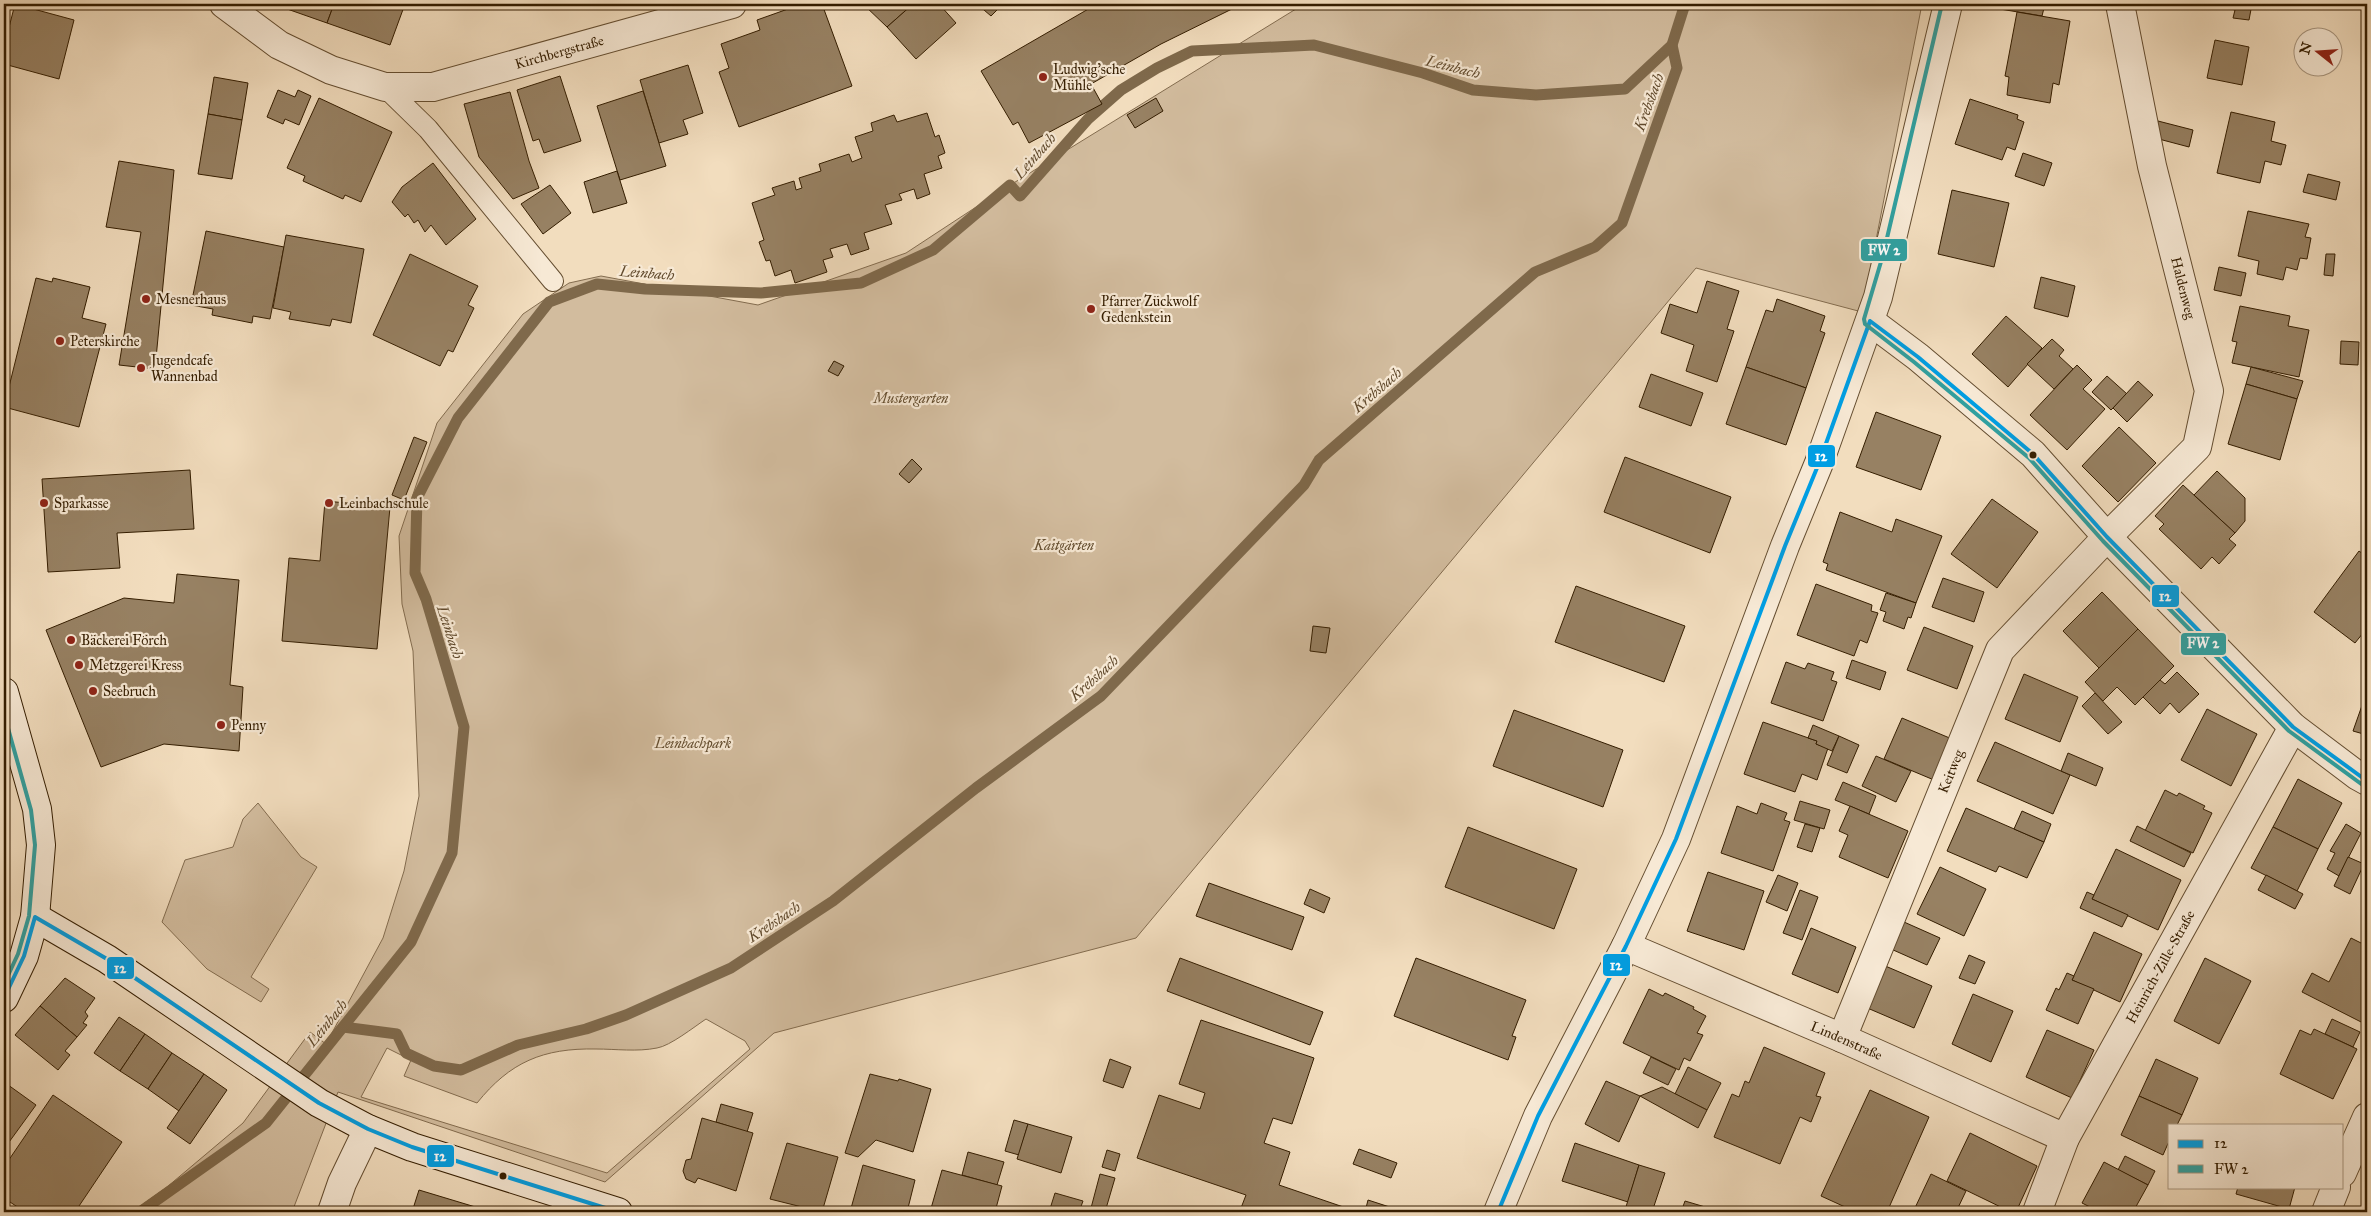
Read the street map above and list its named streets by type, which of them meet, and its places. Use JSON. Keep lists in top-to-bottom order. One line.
{"streets":{"street":["Kirchbergstraße","Haldenweg","Keitweg","Heinrich-Zille-Straße","Lindenstraße"]},"crossings":[["Haldenweg","Keitweg"],["Keitweg","Lindenstraße"],["Heinrich-Zille-Straße","Lindenstraße"]],"water":["Leinbach","Krebsbach"],"parks":["Mustergarten","Kaitgärten","Leinbachpark"],"places":["Ludwig’sche Mühle","Mesnerhaus","Pfarrer Zückwolf Gedenkstein","Peterskirche","Jugendcafe Wannenbad","Sparkasse","Leinbachschule","Bäckerei Förch","Metzgerei Kress","Seebruch","Penny"],"lines":["transit line 12"],"legend":["12","FW 2"],"north":"left"}
